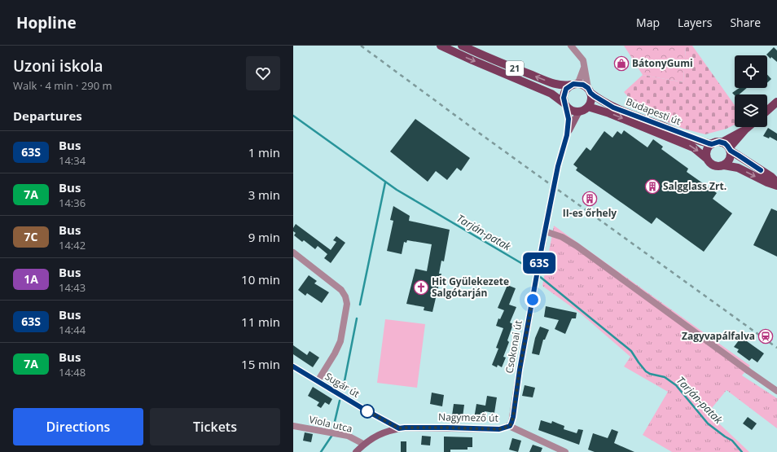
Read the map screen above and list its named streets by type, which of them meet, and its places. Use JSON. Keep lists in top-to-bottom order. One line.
{"streets":{"main road":["21","Budapesti út","Csokonai út","Nagymező út"],"street":["Sugár út","Viola utca"]},"crossings":[["21","Budapesti út"],["Csokonai út","Nagymező út"],["Sugár út","Nagymező út"],["Nagymező út","Viola utca"]],"water":["Tarján-patak"],"places":{"shop":["BátonyGumi"],"building":["Salgglass Zrt.","II-es őrhely"],"church":["Hit Gyülekezete Salgótarján"],"station":["Zagyvapálfalva"]},"lines":["bus line 63S"],"page":{"header":"Hopline","nav":["Map","Layers","Share"],"heading":[["Uzoni iskola","Walk · 4 min · 290 m"],"Departures"],"on_map":"63S","list":[{"mark":"63S","name":"Bus","note":"14:34","value":"1 min"},{"mark":"7A","name":"Bus","note":"14:36","value":"3 min"},{"mark":"7C","name":"Bus","note":"14:42","value":"9 min"},{"mark":"1A","name":"Bus","note":"14:43","value":"10 min"},{"mark":"63S","name":"Bus","note":"14:44","value":"11 min"},{"mark":"7A","name":"Bus","note":"14:48","value":"15 min"}],"buttons":["Directions","Tickets"]}}
